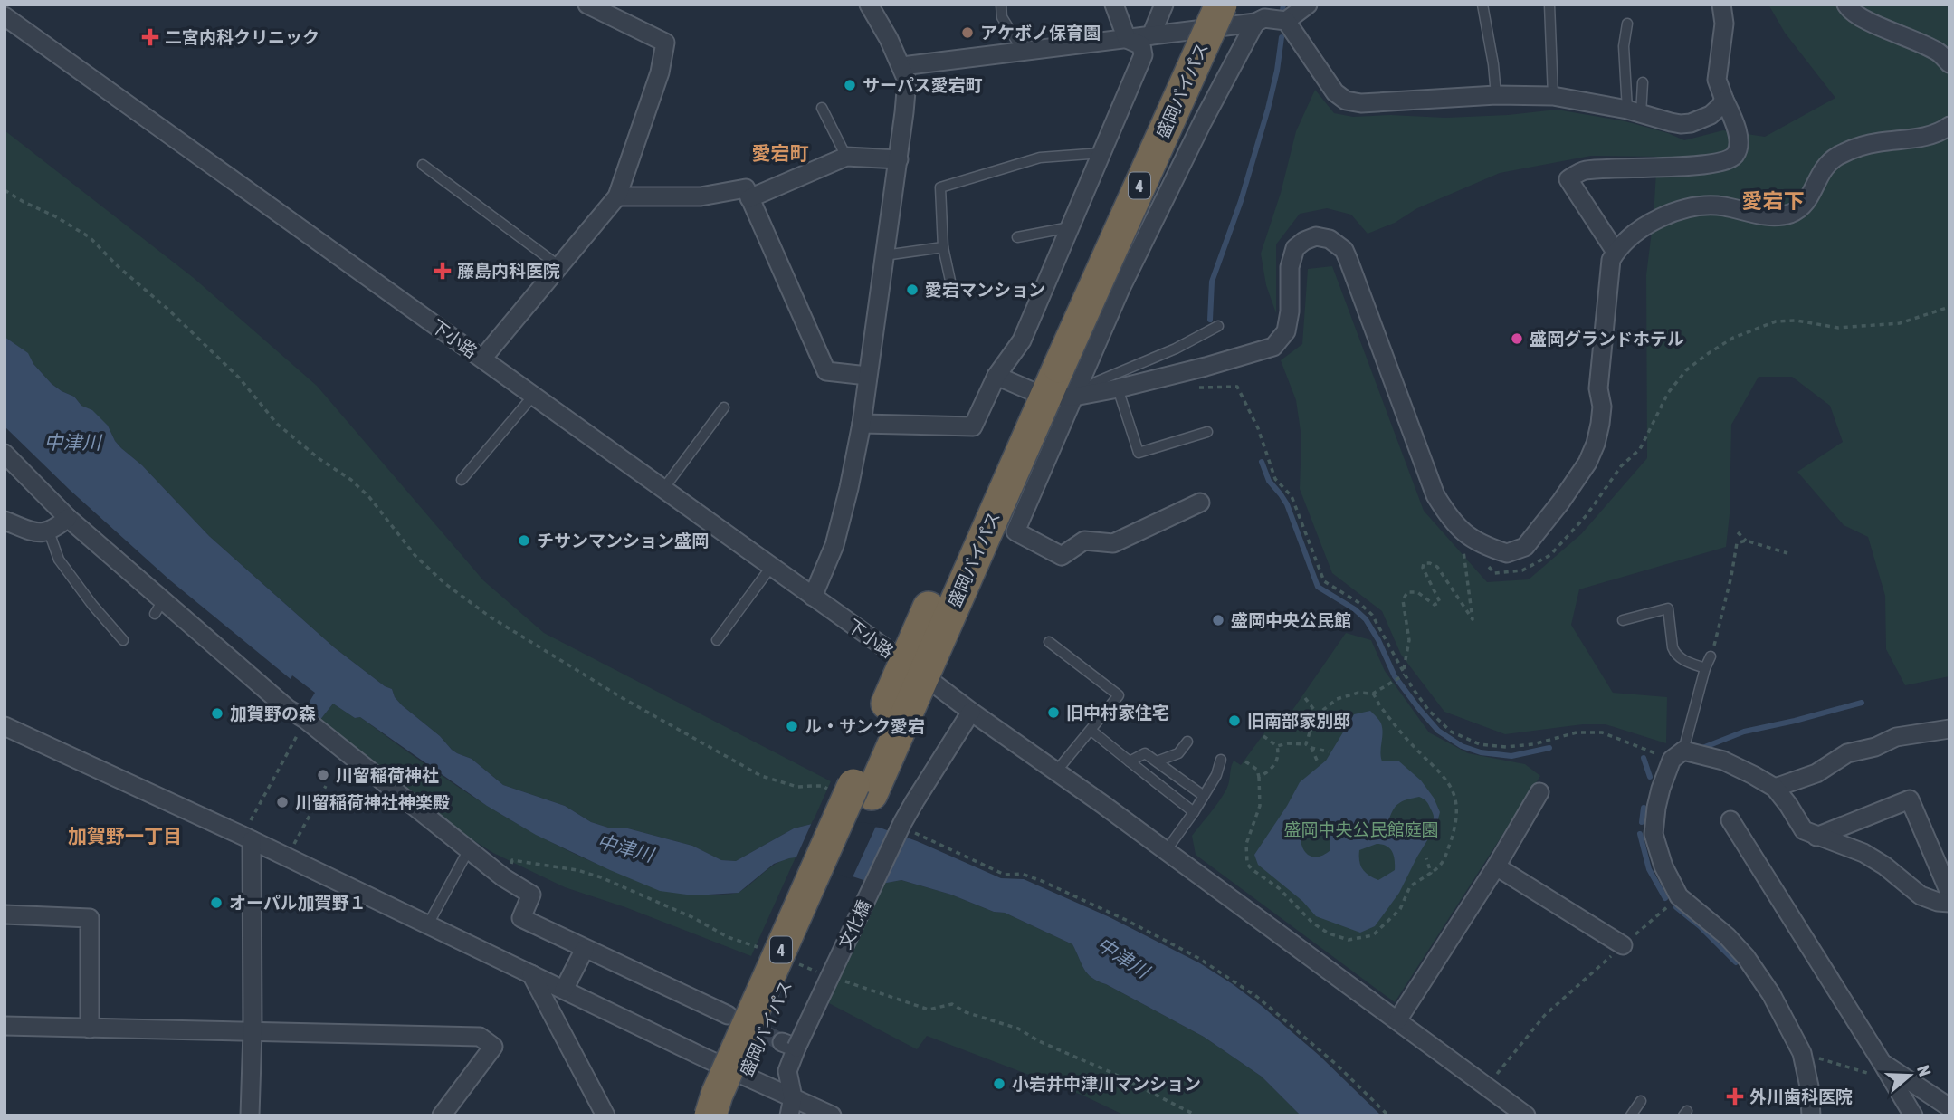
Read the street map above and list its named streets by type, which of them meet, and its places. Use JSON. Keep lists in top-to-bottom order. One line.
{"streets":{"highway":["盛岡バイパス","4"],"street":["下小路","文化橋"]},"crossings":[["盛岡バイパス","下小路"],["下小路","文化橋"]],"districts":["愛宕町","愛宕下","加賀野一丁目"],"water":["中津川"],"parks":["盛岡中央公民館庭園"],"places":{"other":["アケボノ保育園","サーパス愛宕町","愛宕マンション","盛岡グランドホテル","チサンマンション盛岡","盛岡中央公民館","旧中村家住宅","加賀野の森","旧南部家別邸","ル・サンク愛宕","川留稲荷神社","川留稲荷神社神楽殿","オーパル加賀野１","小岩井中津川マンション"],"health":["二宮内科クリニック","藤島内科医院","外川歯科医院"]},"north":"right"}
